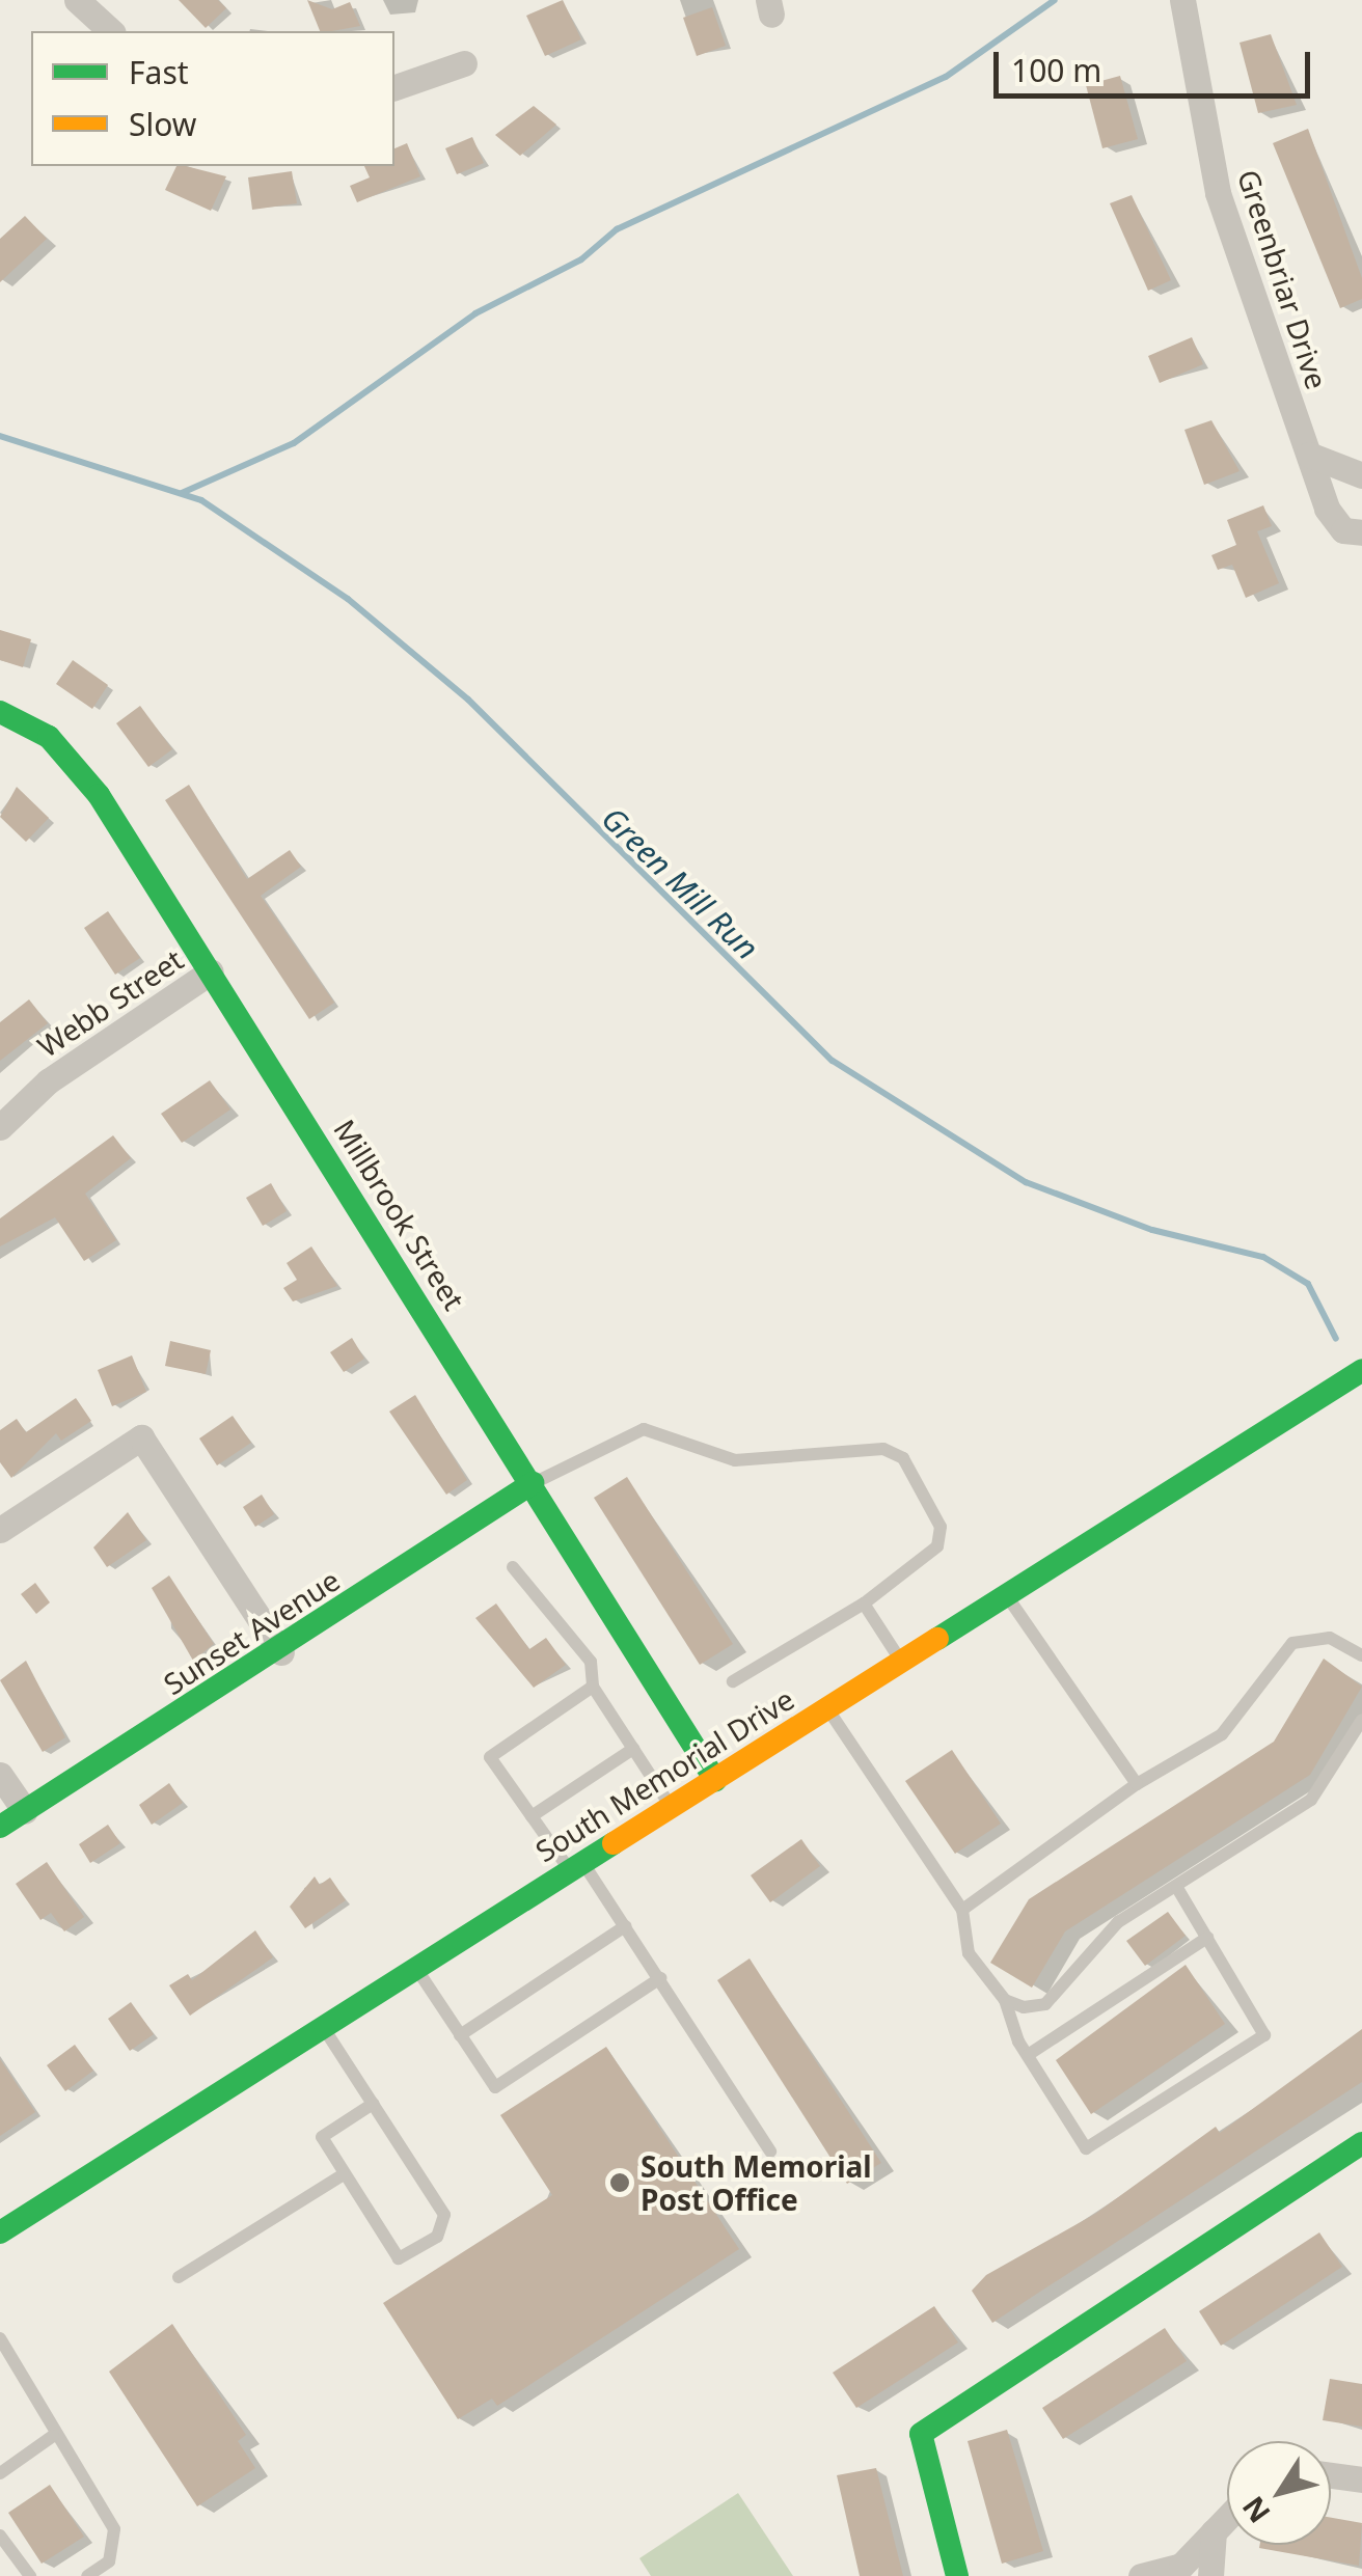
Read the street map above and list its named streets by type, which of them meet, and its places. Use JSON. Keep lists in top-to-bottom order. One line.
{"streets":{"street":["Greenbriar Drive","Webb Street","Millbrook Street","Sunset Avenue","South Memorial Drive"]},"crossings":[["Webb Street","Millbrook Street"],["Millbrook Street","Sunset Avenue"],["Millbrook Street","South Memorial Drive"]],"water":["Green Mill Run"],"places":["South Memorial Post Office"],"legend":["Fast","Slow"],"scale_bar":"100 m","north":"bottom left"}
